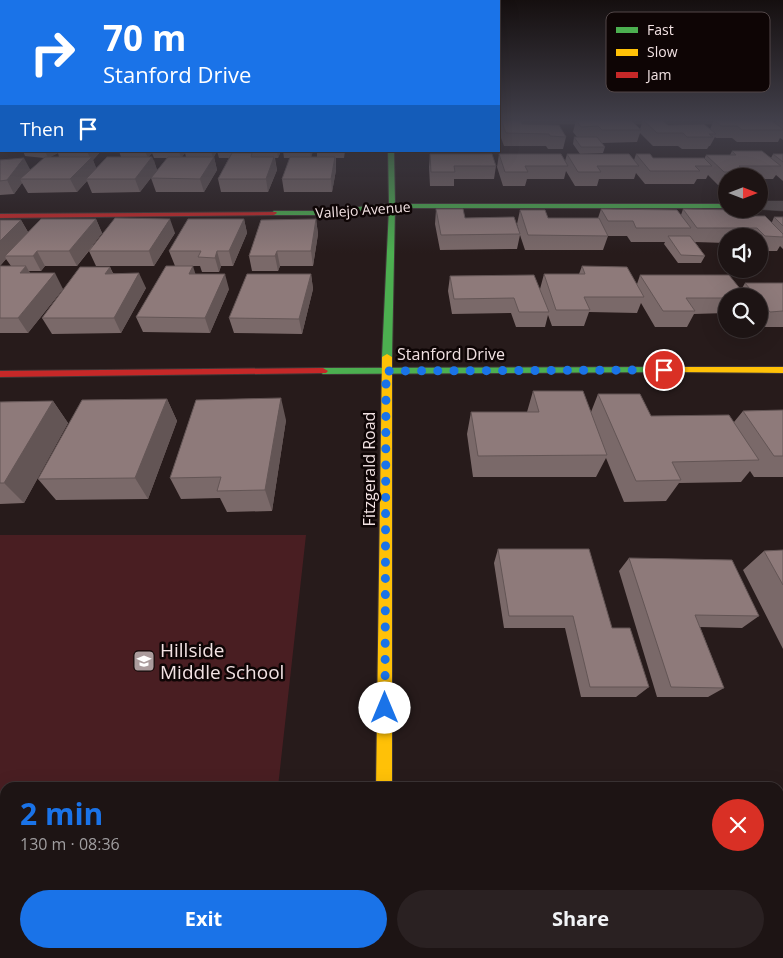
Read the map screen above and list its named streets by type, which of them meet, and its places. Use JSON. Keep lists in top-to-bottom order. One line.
{"streets":{"street":["Vallejo Avenue","Stanford Drive","Fitzgerald Road"]},"crossings":[["Vallejo Avenue","Fitzgerald Road"],["Stanford Drive","Fitzgerald Road"]],"places":{"school or university":["Hillside Middle School"]},"legend":["Fast","Slow","Jam"],"north":"right","page":{"turn":["70 m","Stanford Drive"],"then":"Then","heading":["2 min","130 m · 08:36"],"buttons":["Exit","Share"]}}
